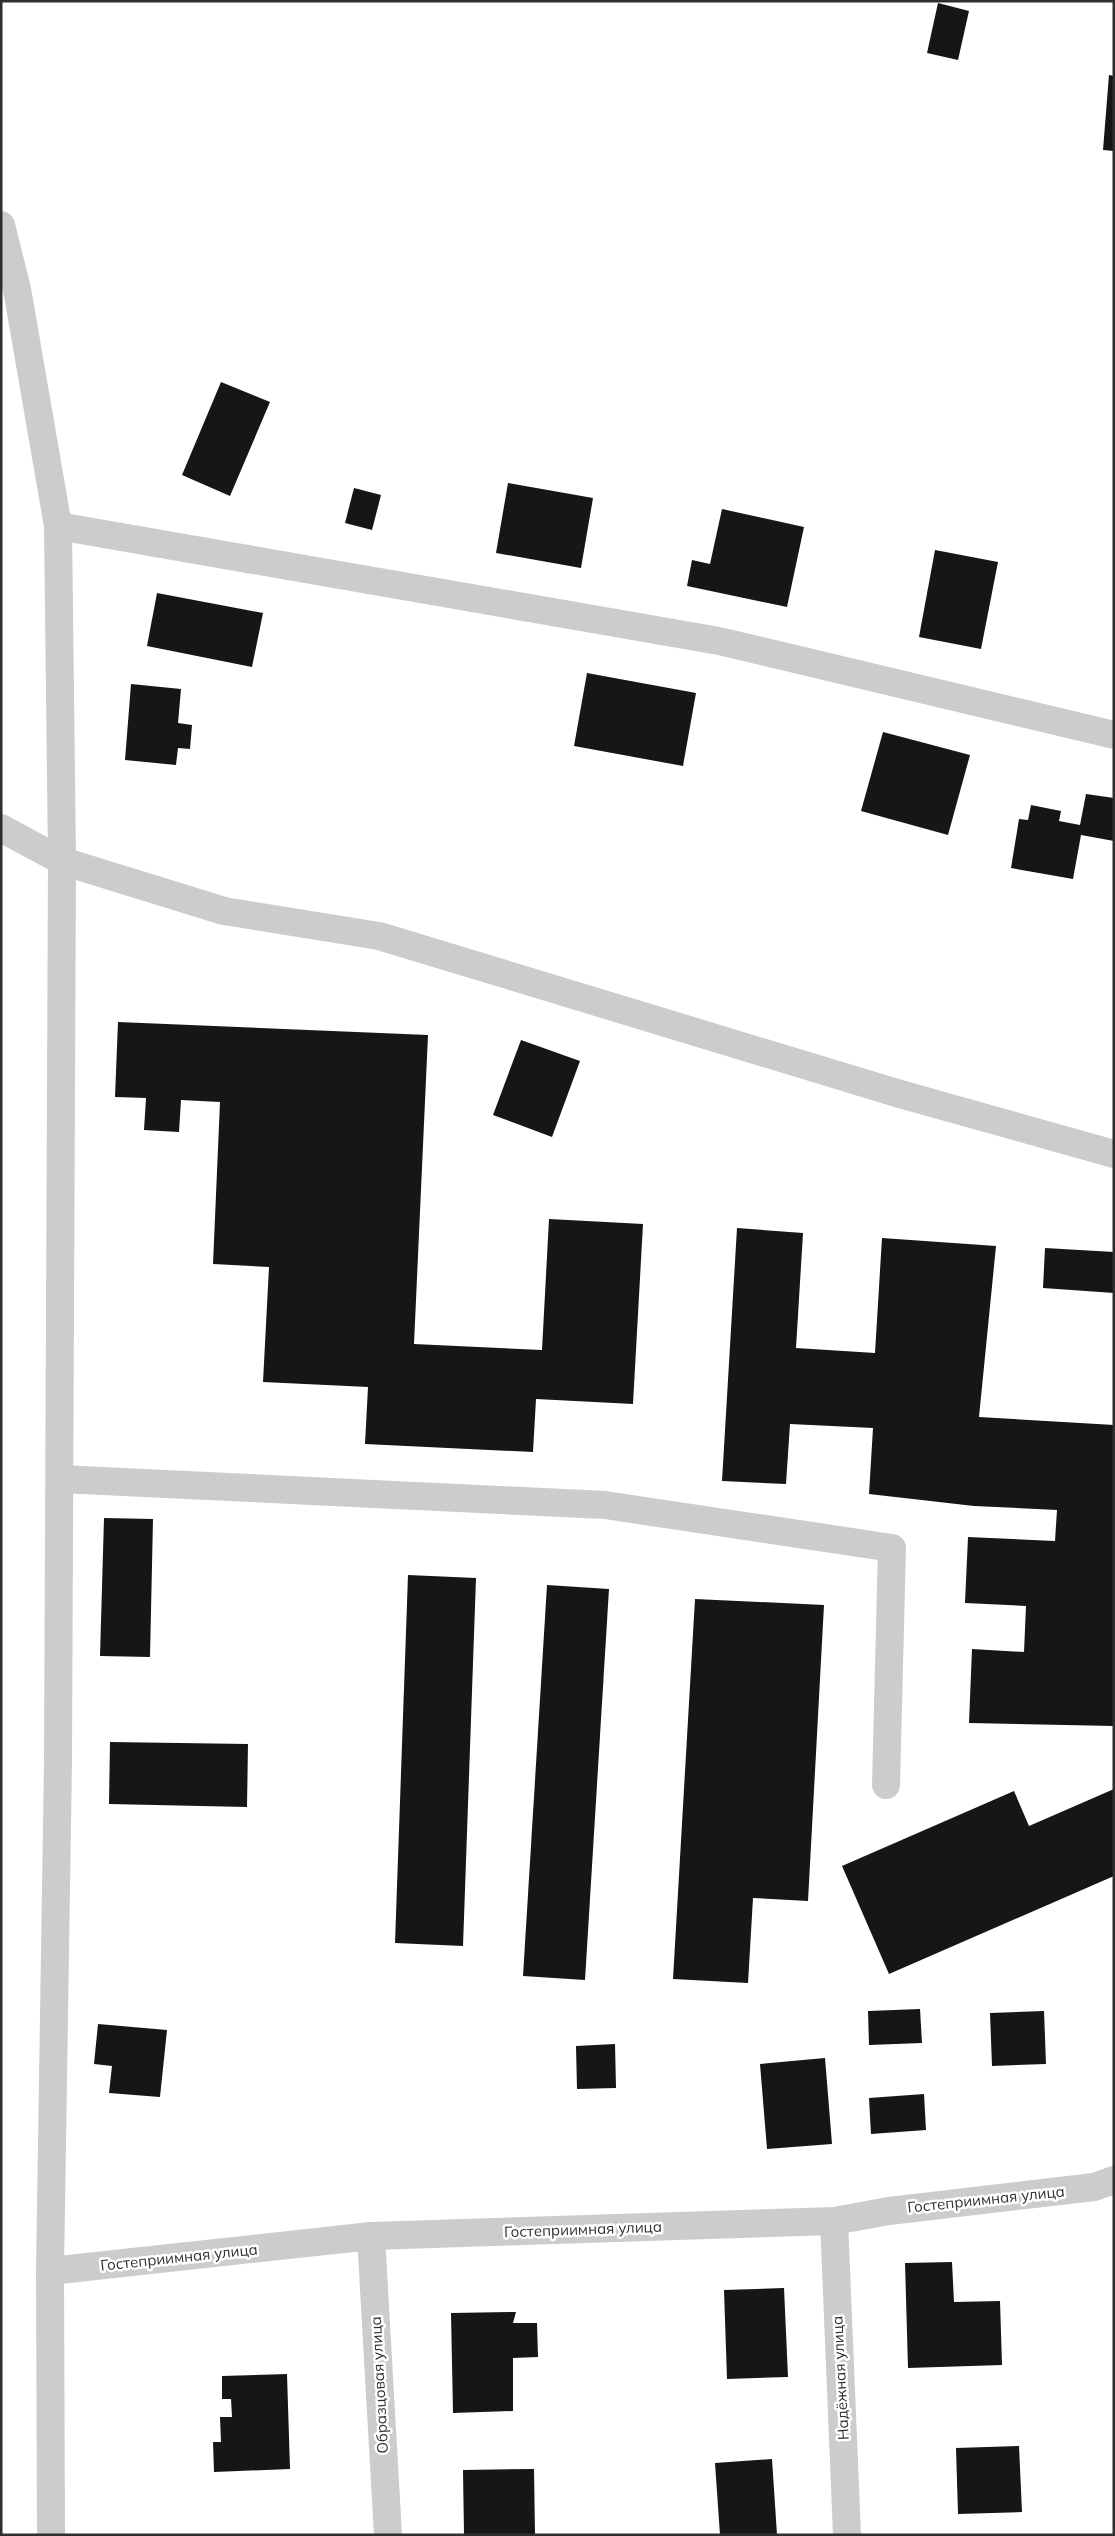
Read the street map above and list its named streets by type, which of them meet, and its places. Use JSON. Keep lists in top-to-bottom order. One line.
{"streets":{"street":["Гостеприимная улица","Надёжная улица","Образцовая улица"]},"crossings":[["Гостеприимная улица","Надёжная улица"],["Гостеприимная улица","Образцовая улица"]]}
